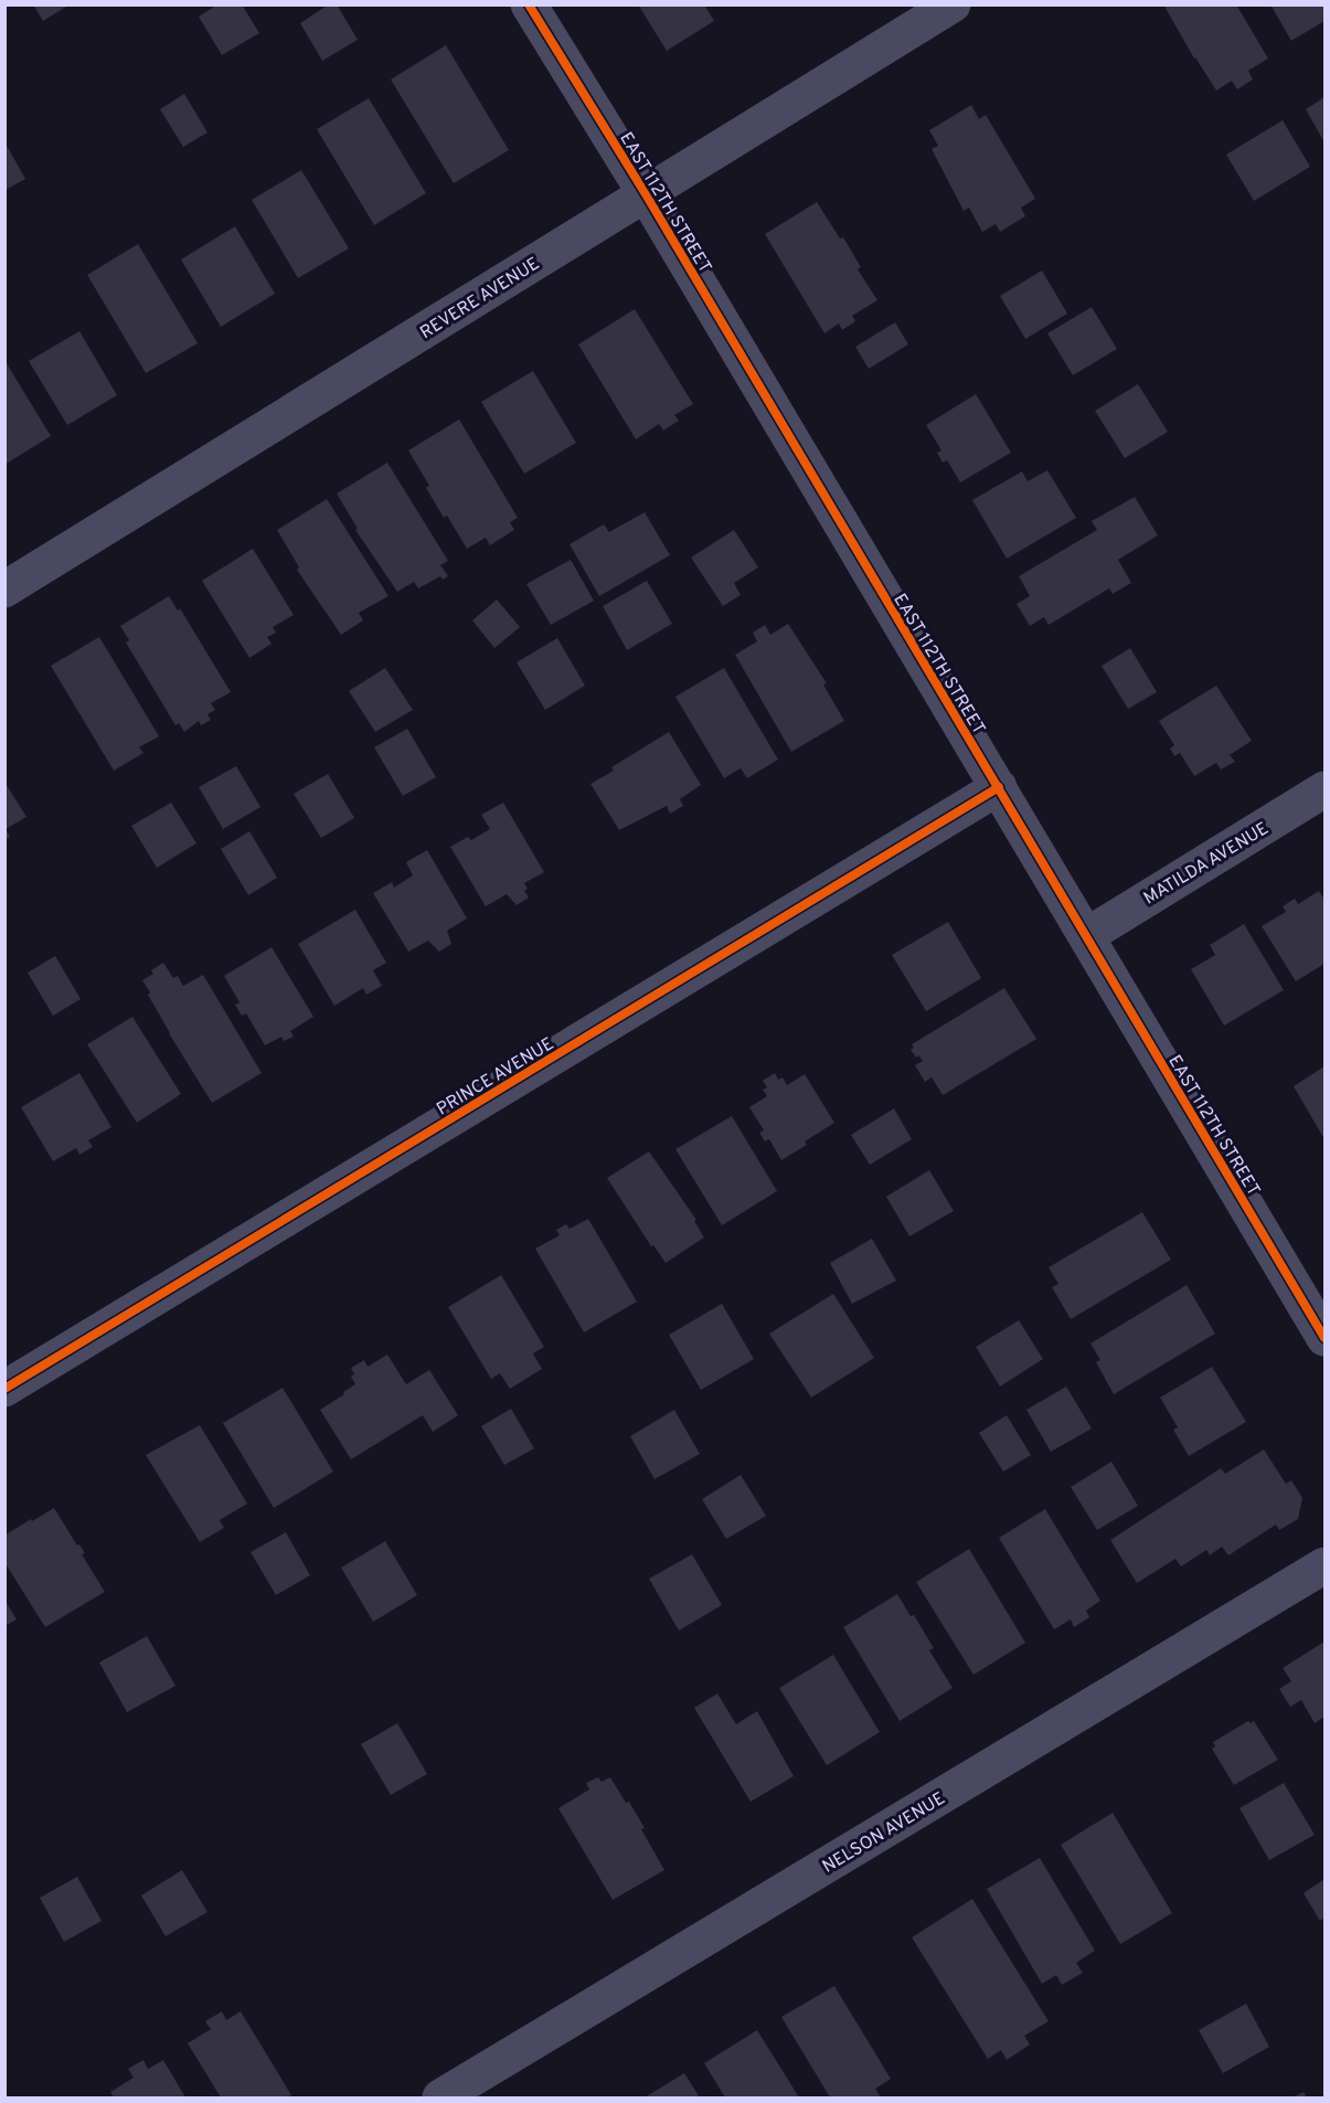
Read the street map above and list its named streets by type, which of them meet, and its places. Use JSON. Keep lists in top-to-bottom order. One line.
{"streets":{"street":["EAST 112TH STREET","REVERE AVENUE","MATILDA AVENUE","PRINCE AVENUE","NELSON AVENUE"]},"crossings":[["EAST 112TH STREET","REVERE AVENUE"],["EAST 112TH STREET","MATILDA AVENUE"],["EAST 112TH STREET","PRINCE AVENUE"]]}
